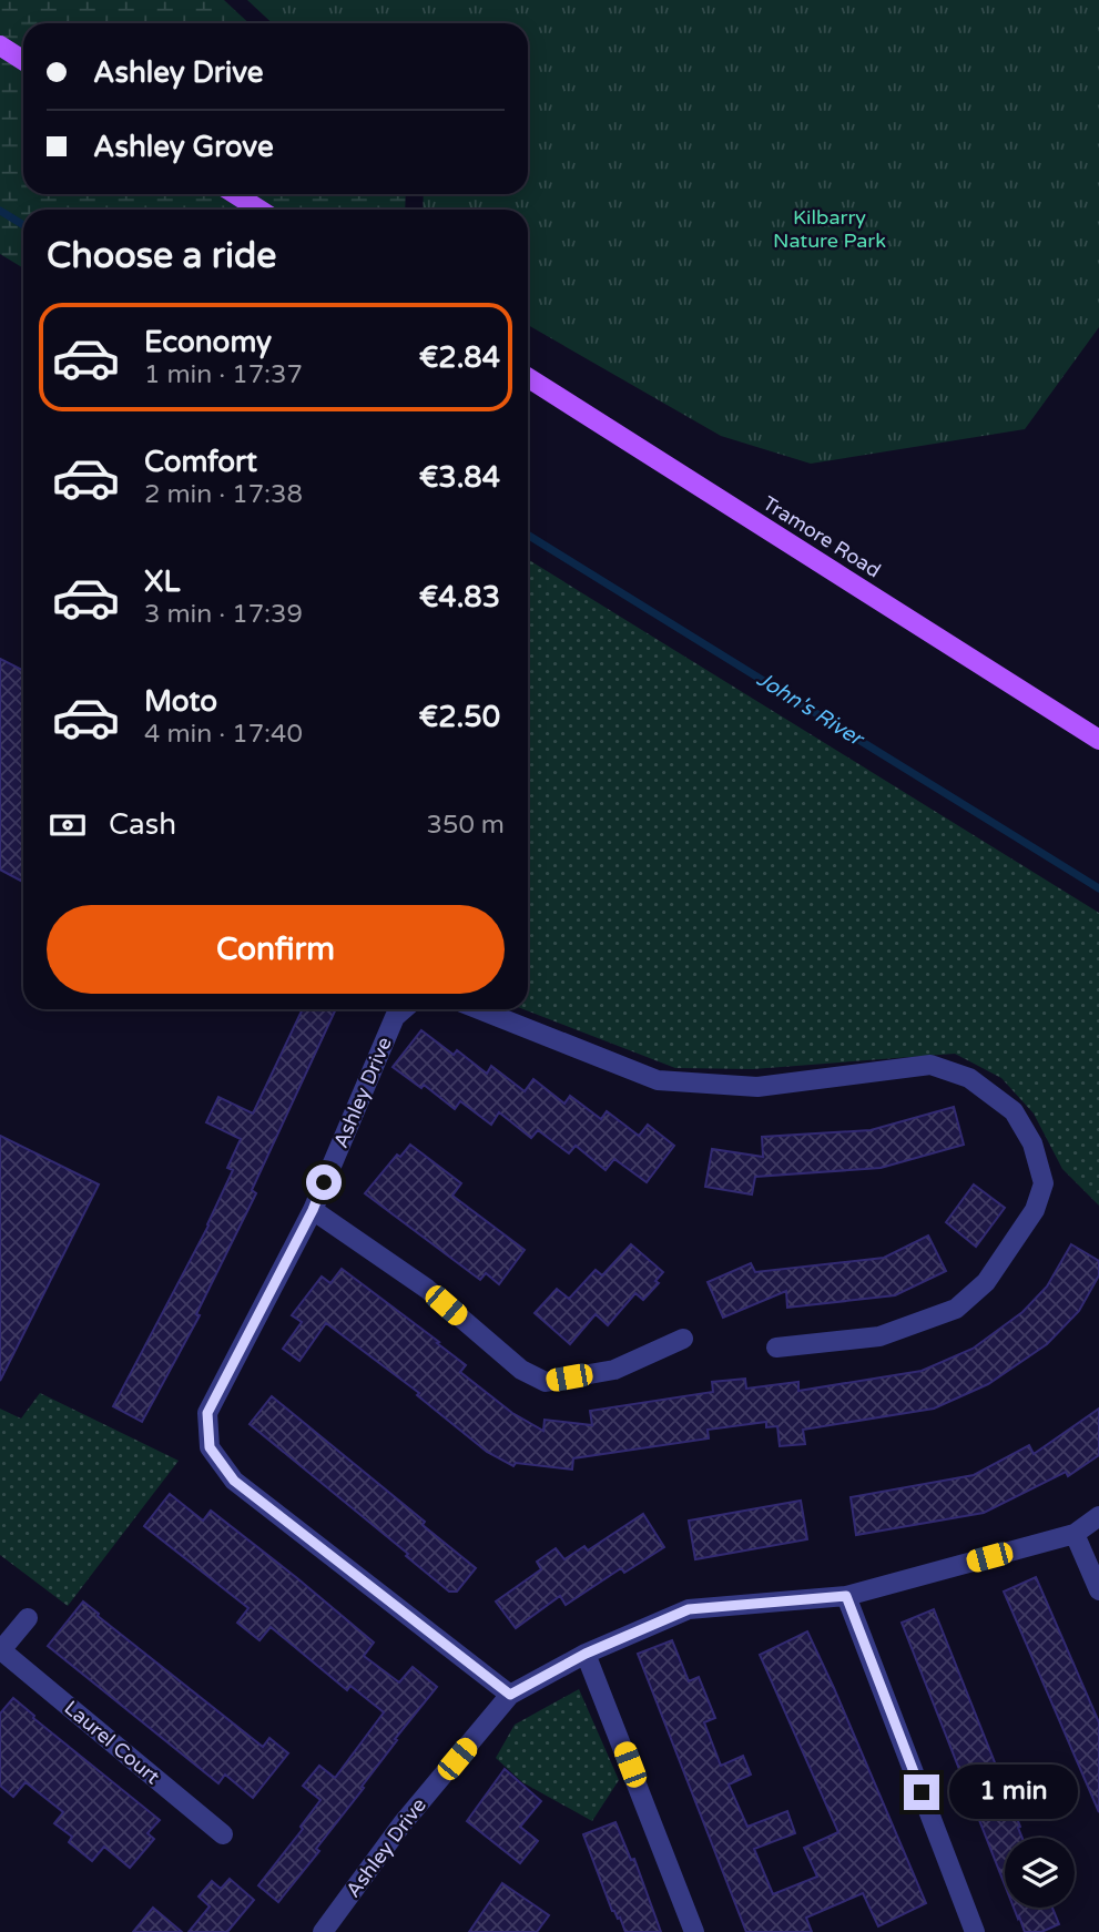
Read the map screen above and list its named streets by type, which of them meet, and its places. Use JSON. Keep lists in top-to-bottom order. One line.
{"streets":{"main road":["Tramore Road"],"street":["Ashley Drive","Laurel Court"]},"water":["John's River"],"parks":["Kilbarry Nature Park"],"page":{"banner":["Ashley Drive","Ashley Grove"],"heading":"Choose a ride","list":[{"name":"Economy","note":"1 min · 17:37","value":"€2.84"},{"name":"Comfort","note":"2 min · 17:38","value":"€3.84"},{"name":"XL","note":"3 min · 17:39","value":"€4.83"},{"name":"Moto","note":"4 min · 17:40","value":"€2.50"}],"pay":["Cash","350 m"],"buttons":"Confirm","bubble":"1 min"}}
